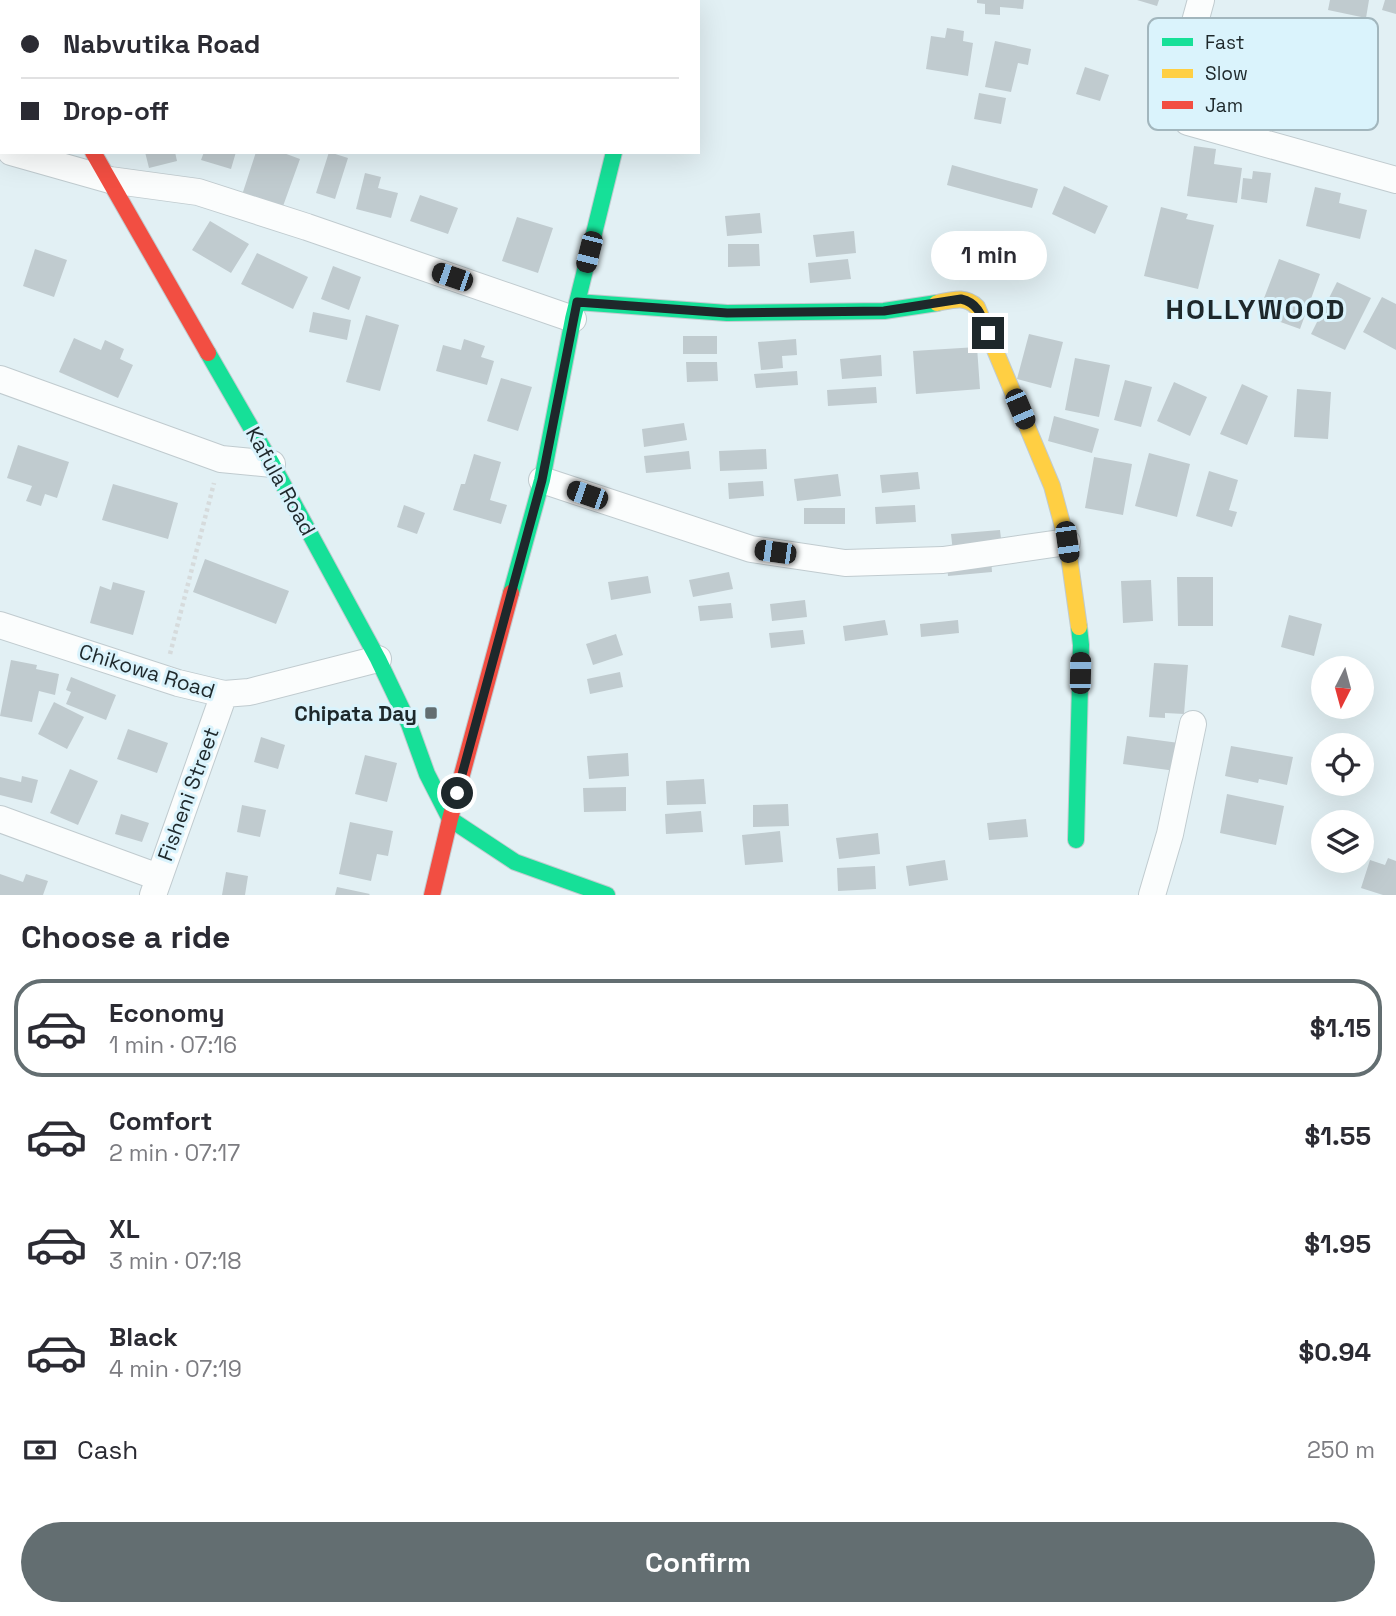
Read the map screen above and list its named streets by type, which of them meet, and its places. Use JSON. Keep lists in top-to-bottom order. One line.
{"streets":{"street":["Kafula Road","Chikowa Road","Fisheni Street"]},"crossings":[["Kafula Road","Chikowa Road"],["Chikowa Road","Fisheni Street"]],"districts":["HOLLYWOOD"],"places":{"transit":["Chipata Day"]},"legend":["Fast","Slow","Jam"],"north":"bottom","page":{"banner":["Nabvutika Road","Drop-off"],"bubble":"1 min","heading":"Choose a ride","list":[{"name":"Economy","note":"1 min · 07:16","value":"$1.15"},{"name":"Comfort","note":"2 min · 07:17","value":"$1.55"},{"name":"XL","note":"3 min · 07:18","value":"$1.95"},{"name":"Black","note":"4 min · 07:19","value":"$0.94"}],"pay":["Cash","250 m"],"buttons":"Confirm"}}
